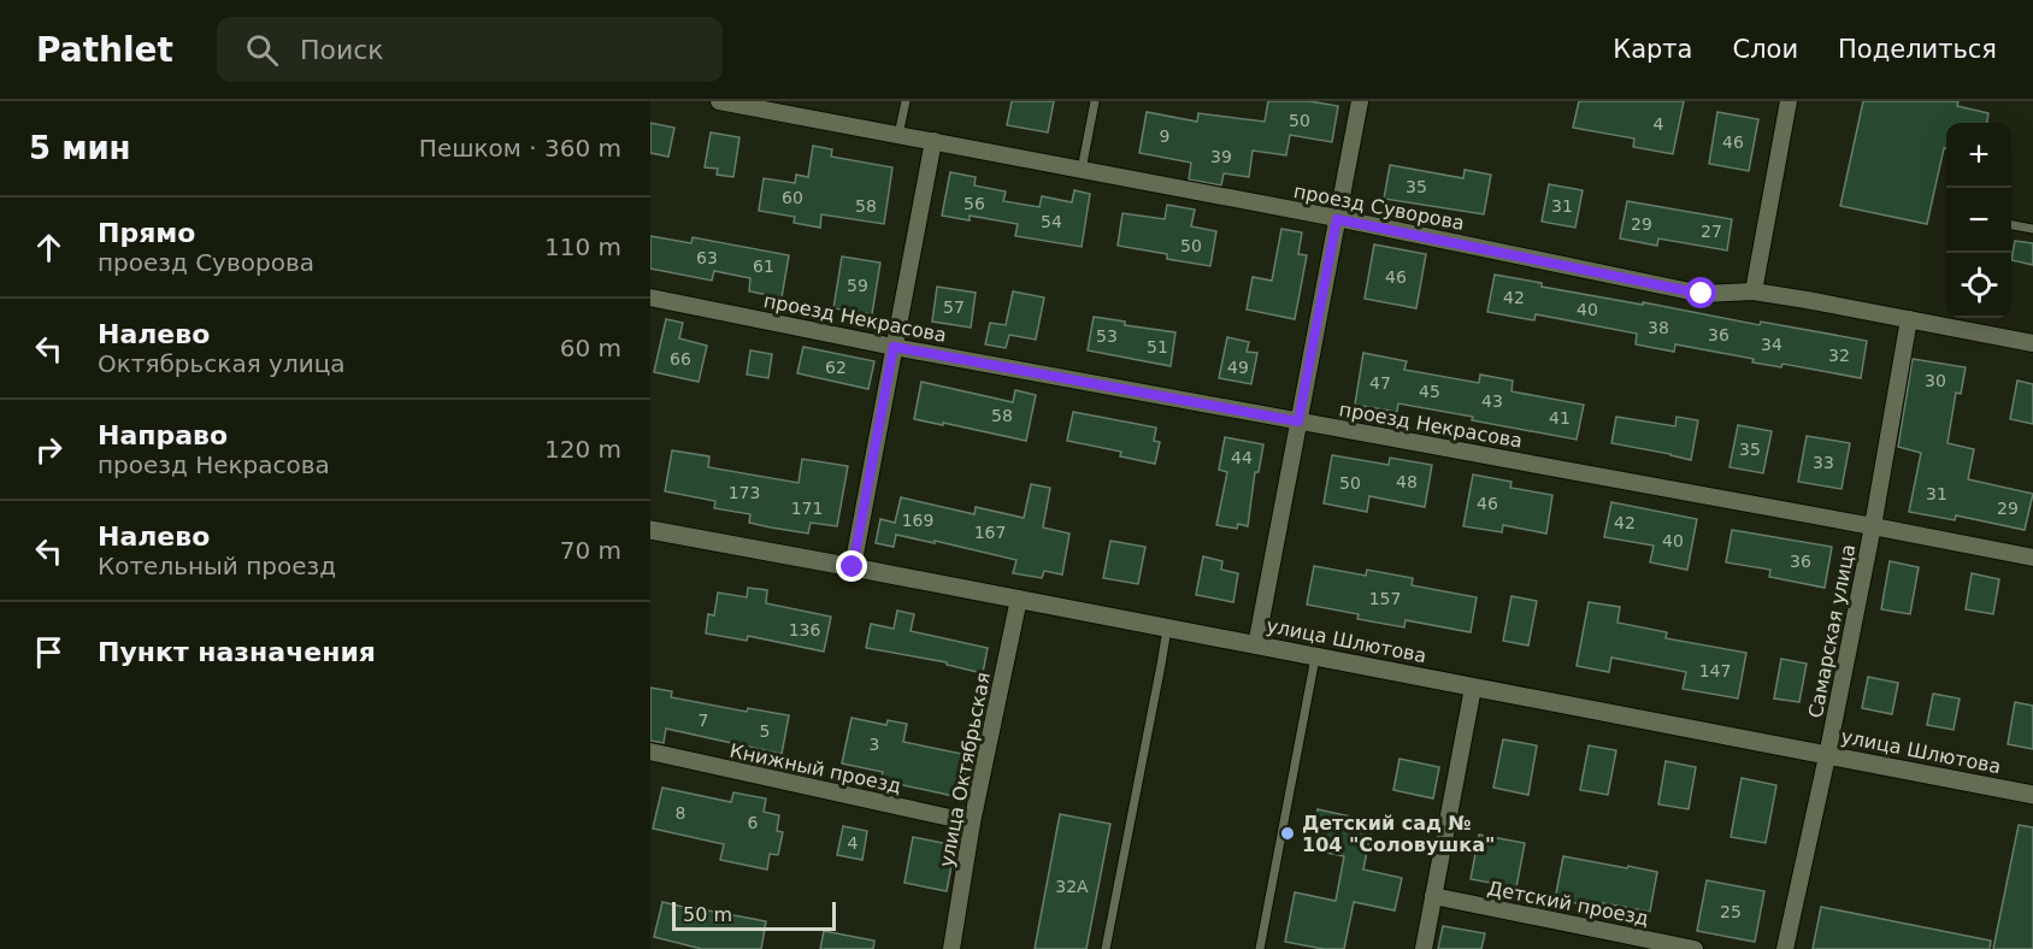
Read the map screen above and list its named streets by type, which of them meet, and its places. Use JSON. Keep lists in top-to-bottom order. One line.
{"streets":{"main road":["улица Шлютова"],"street":["проезд Суворова","проезд Некрасова","Самарская улица","Книжный проезд","улица Октябрьская","Детский проезд"]},"crossings":[["проезд Суворова","Самарская улица"],["проезд Некрасова","Самарская улица"],["Самарская улица","улица Шлютова"],["улица Шлютова","улица Октябрьская"],["Книжный проезд","улица Октябрьская"]],"places":["Детский сад № 104 \"Соловушка\""],"house_numbers":["50","4","9","46","39","35","60","56","58","31","54","29","27","50","63","61","46","59","42","57","40","38","36","53","34","51","32","66","62","49","30","47","45","43","58","41","35","44","33","48","50","173","31","46","171","29","169","42","167","40","36","157","136","147","7","5","3","8","6","4","32А","25"],"scale_bar":"50 m","page":{"header":"Pathlet","search":"Поиск","nav":["Карта","Слои","Поделиться"],"heading":["5 мин","Пешком · 360 m"],"map_buttons":["+","−"],"list":[["Прямо","проезд Суворова","110 m"],["Налево","Октябрьская улица","60 m"],["Направо","проезд Некрасова","120 m"],["Налево","Котельный проезд","70 m"],"Пункт назначения"],"scale":"50 m"}}
